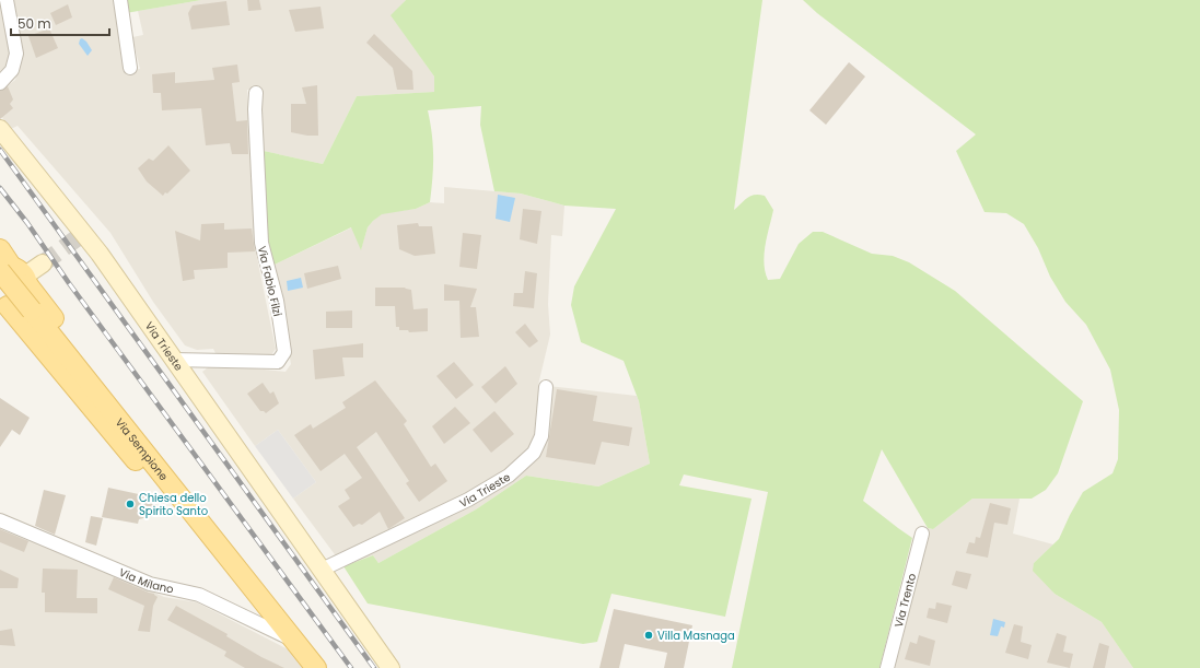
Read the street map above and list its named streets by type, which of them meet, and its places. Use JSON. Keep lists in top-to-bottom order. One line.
{"streets":{"main road":["Via Sempione"],"street":["Via Fabio Filzi","Via Trieste","Via Milano","Via Trento"]},"crossings":[["Via Fabio Filzi","Via Trieste"],["Via Sempione","Via Milano"]],"places":["Chiesa dello Spirito Santo","Villa Masnaga"],"scale_bar":"50 m"}
